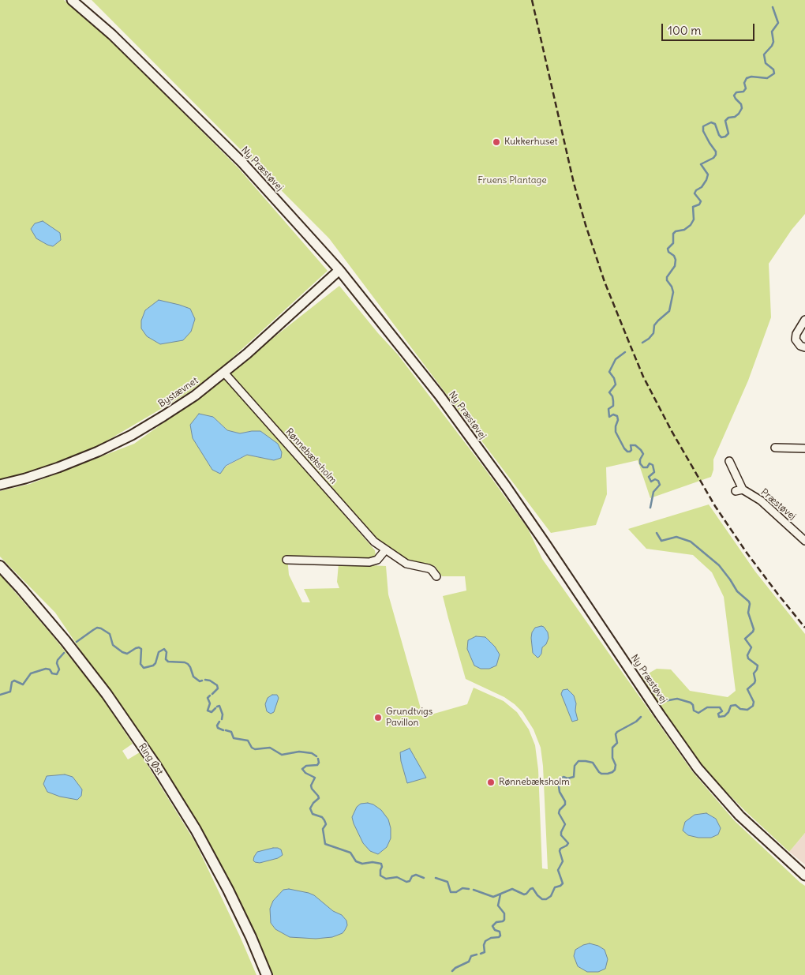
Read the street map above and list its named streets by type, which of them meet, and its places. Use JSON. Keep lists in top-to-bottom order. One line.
{"streets":{"main road":["Ring Øst"],"street":["Ny Præstøvej","Bystævnet","Rønnebæksholm","Præstøvej"]},"crossings":[["Ny Præstøvej","Bystævnet"],["Bystævnet","Rønnebæksholm"]],"parks":["Fruens Plantage"],"places":["Kukkerhuset","Grundtvigs Pavillon","Rønnebæksholm"],"scale_bar":"100 m"}
